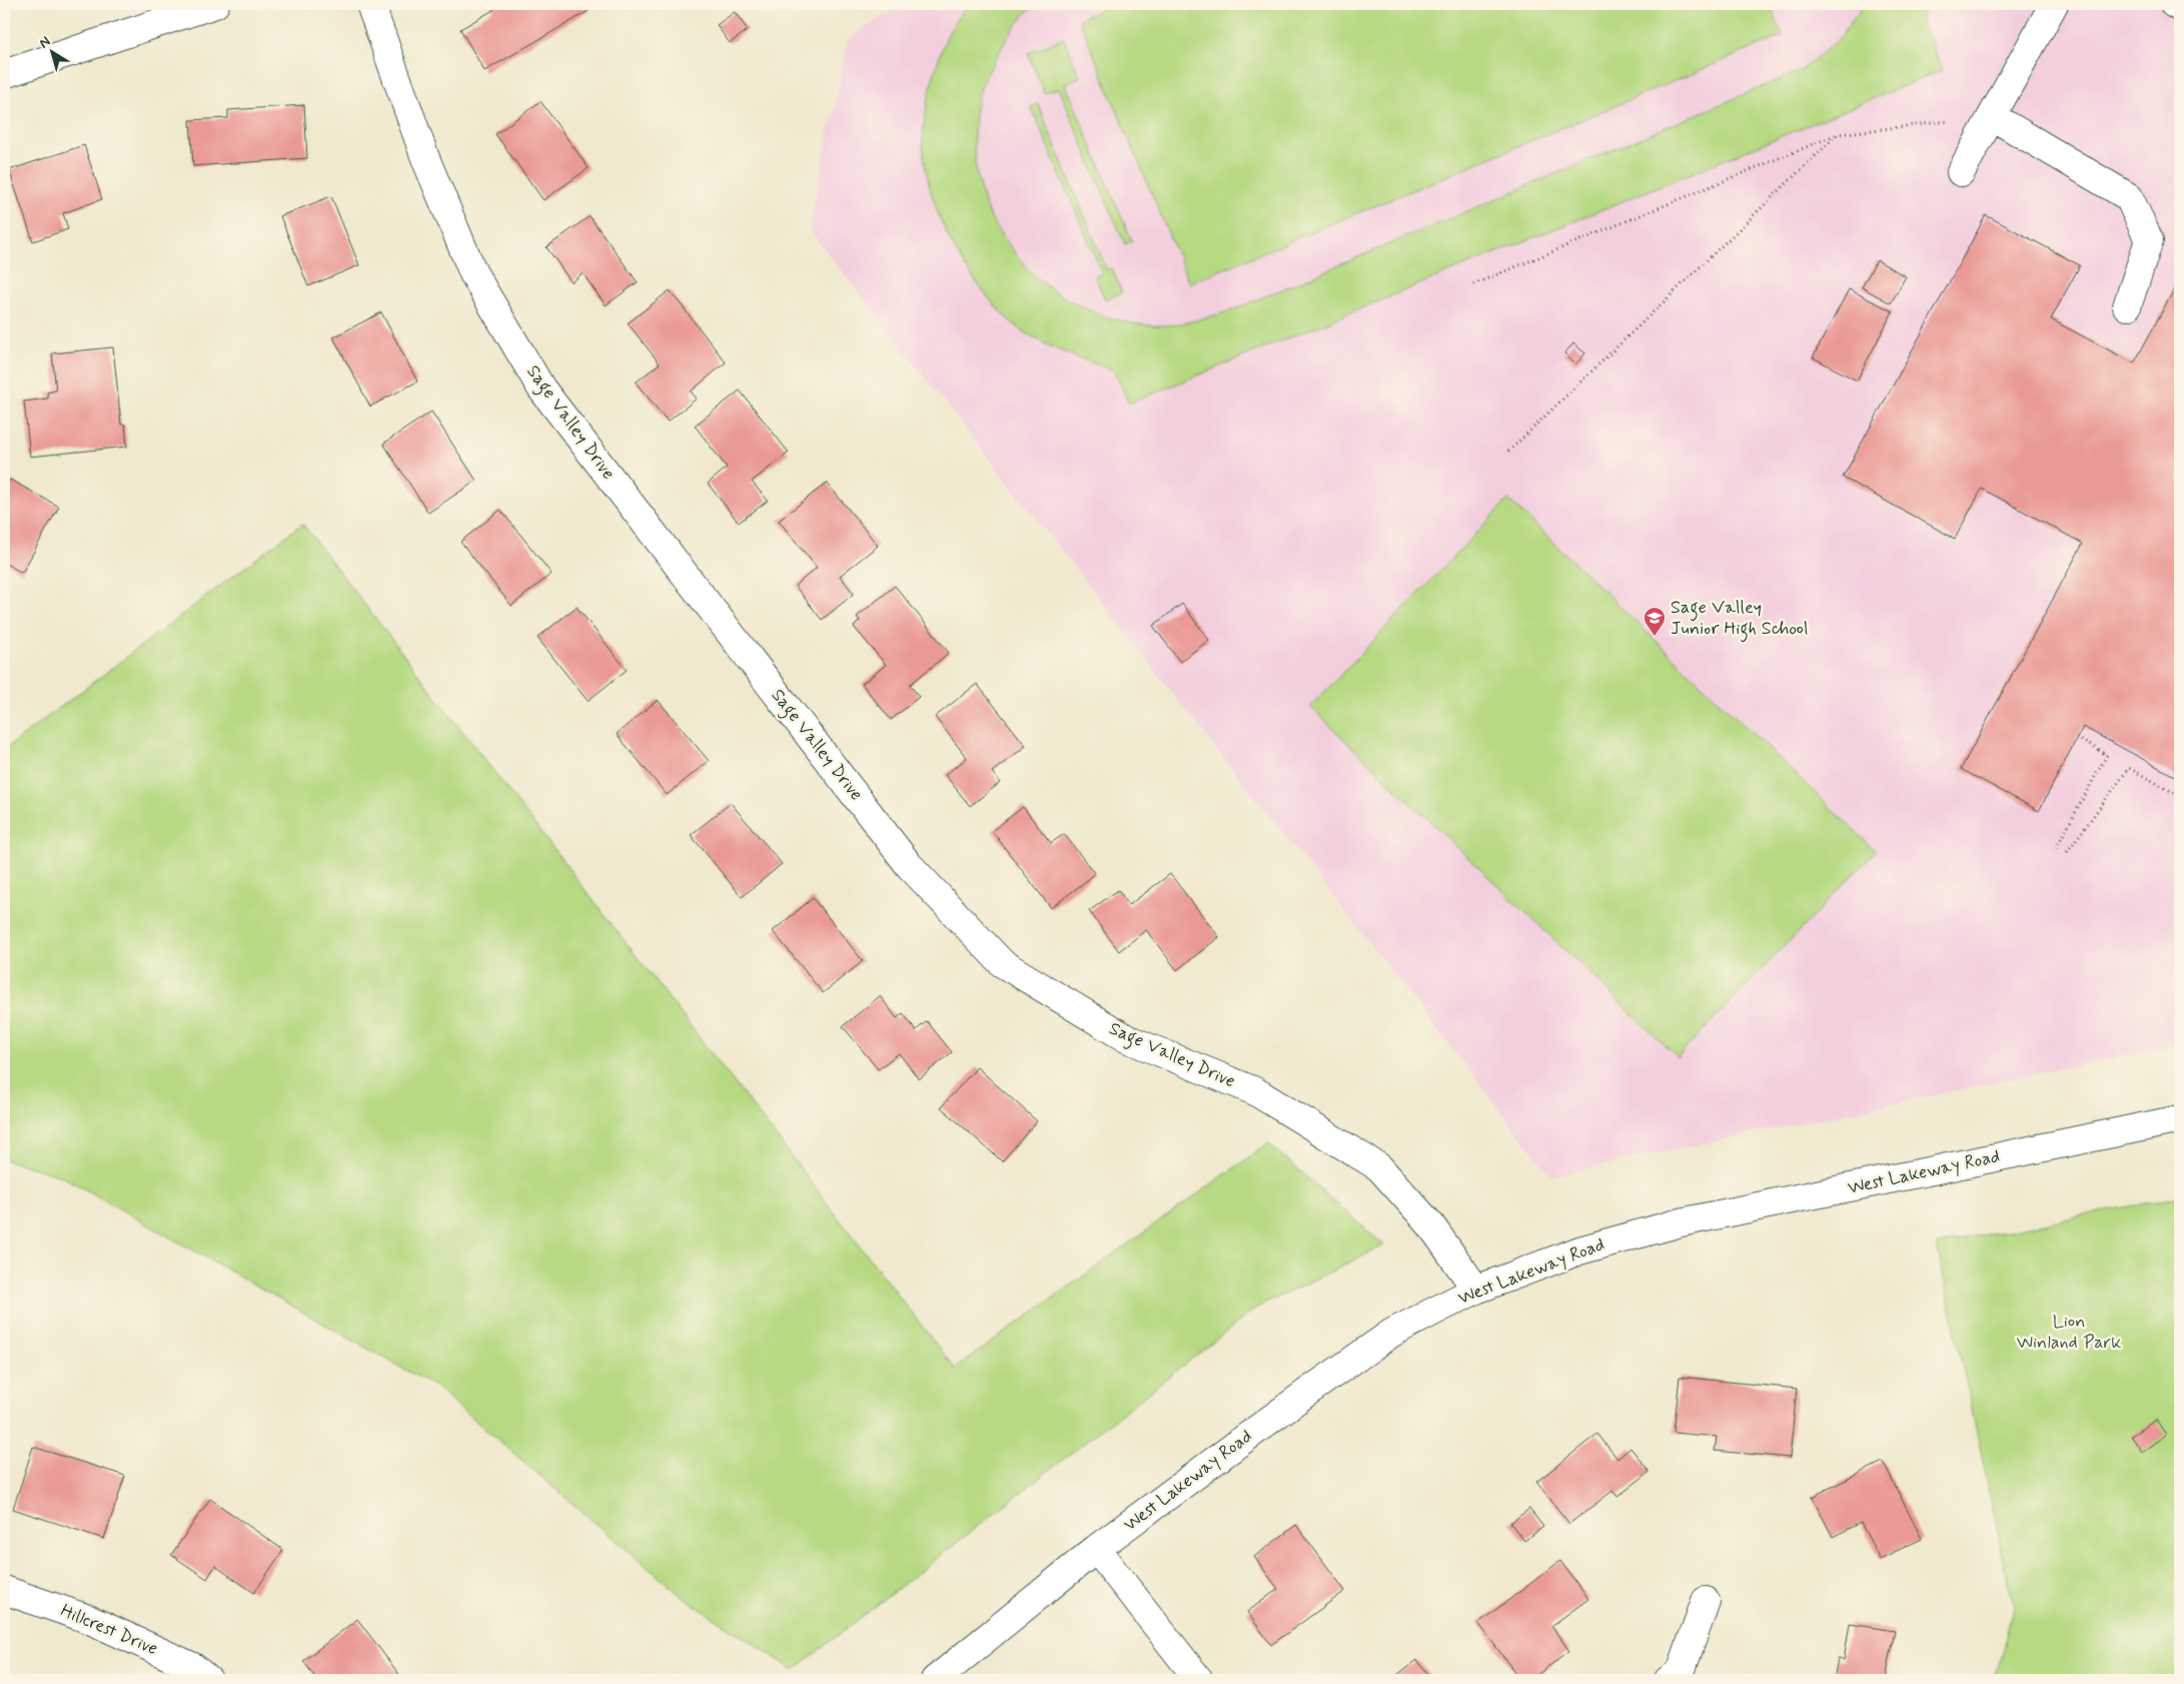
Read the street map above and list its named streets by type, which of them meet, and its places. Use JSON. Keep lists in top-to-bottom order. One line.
{"streets":{"street":["Sage Valley Drive","West Lakeway Road","Hillcrest Drive"]},"crossings":[["Sage Valley Drive","West Lakeway Road"]],"parks":["Lion Winland Park"],"places":{"school or university":["Sage Valley Junior High School"]},"north":"top left"}
